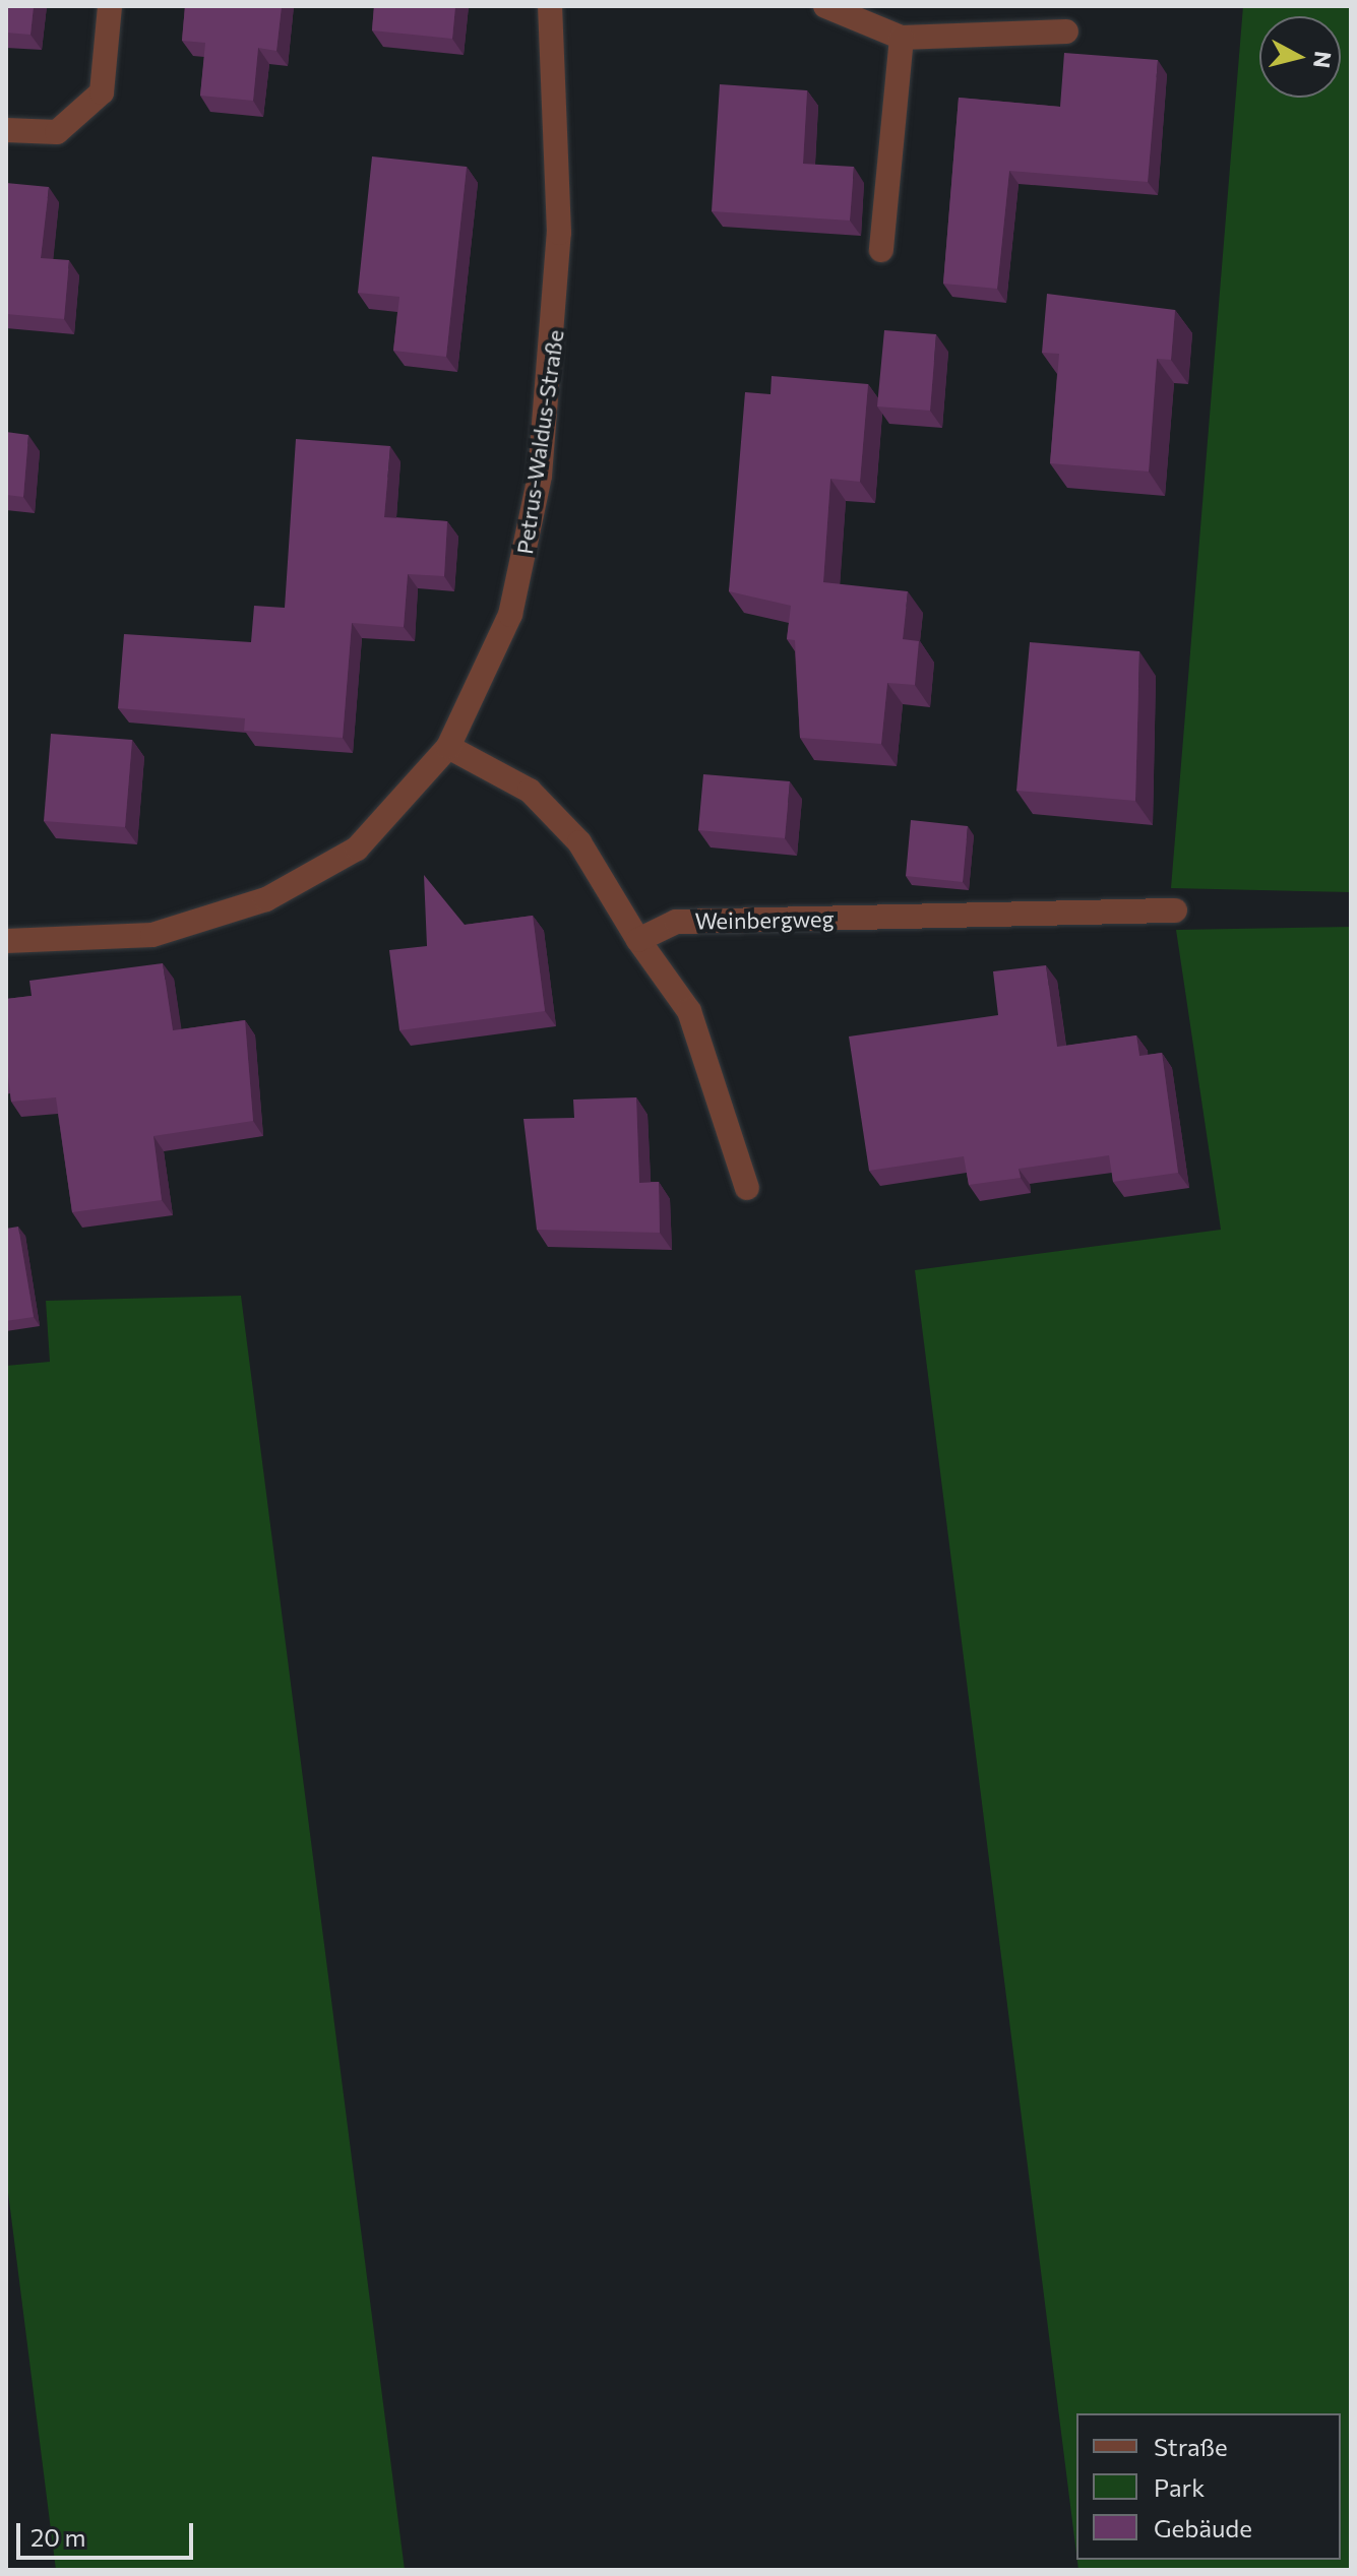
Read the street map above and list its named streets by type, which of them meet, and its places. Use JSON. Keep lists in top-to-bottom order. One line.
{"streets":{"street":["Petrus-Waldus-Straße","Weinbergweg"]},"legend":["Straße","Park","Gebäude"],"scale_bar":"20 m","north":"right"}
